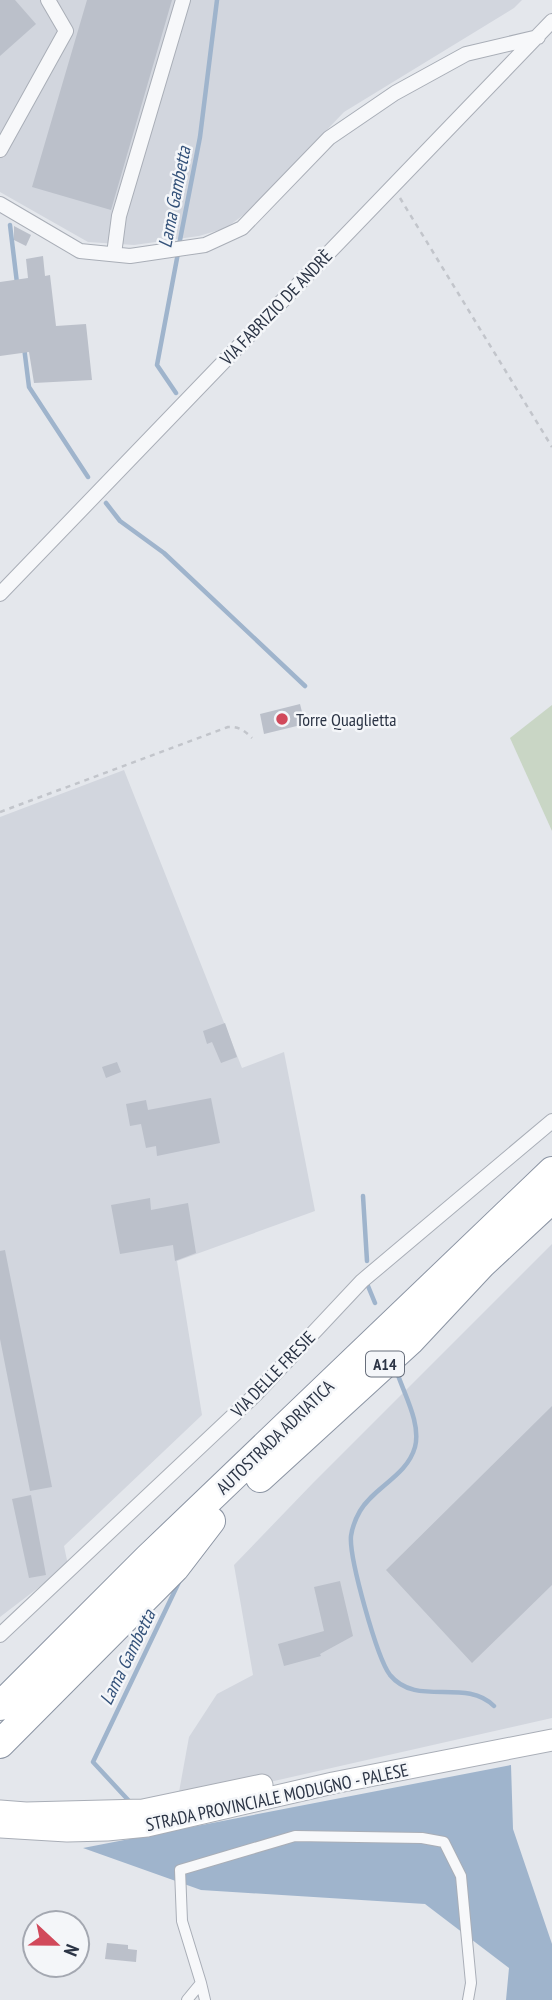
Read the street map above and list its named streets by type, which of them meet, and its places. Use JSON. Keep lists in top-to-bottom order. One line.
{"streets":{"highway":["A14","AUTOSTRADA ADRIATICA"],"main road":["STRADA PROVINCIALE MODUGNO - PALESE"],"street":["VIA FABRIZIO DE ANDRÈ","VIA DELLE FRESIE"]},"crossings":[["A14","AUTOSTRADA ADRIATICA"]],"water":["Lama Gambetta"],"places":["Torre Quaglietta"],"north":"right"}
